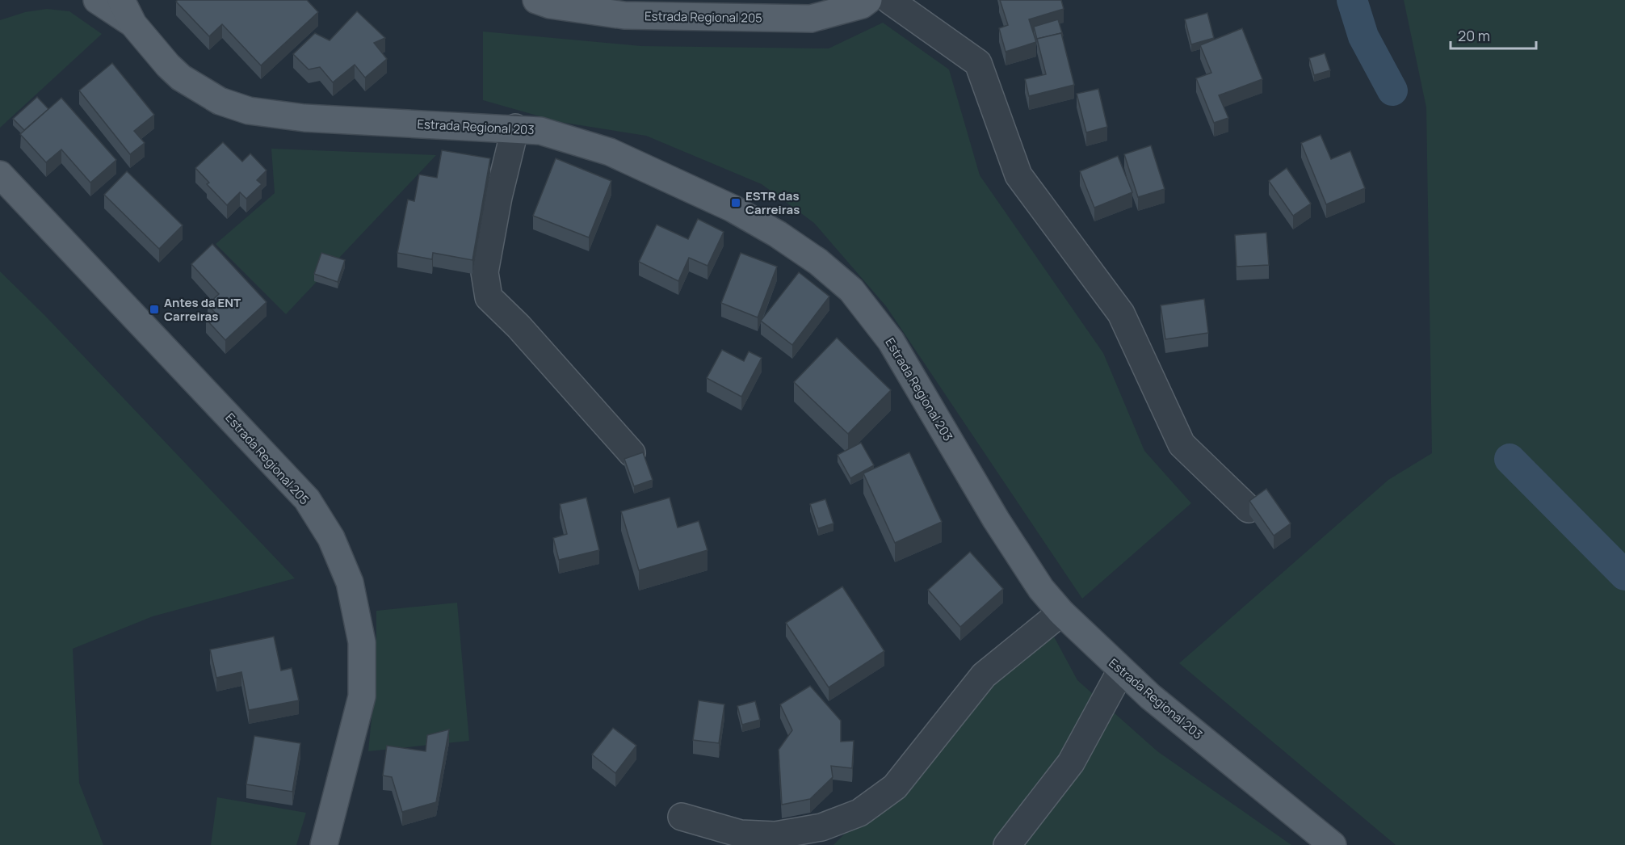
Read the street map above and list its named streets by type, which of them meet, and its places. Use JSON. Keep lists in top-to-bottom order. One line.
{"streets":{"main road":["Estrada Regional 205","Estrada Regional 203"]},"places":{"transit":["ESTR das Carreiras","Antes da ENT Carreiras"]},"scale_bar":"20 m"}
